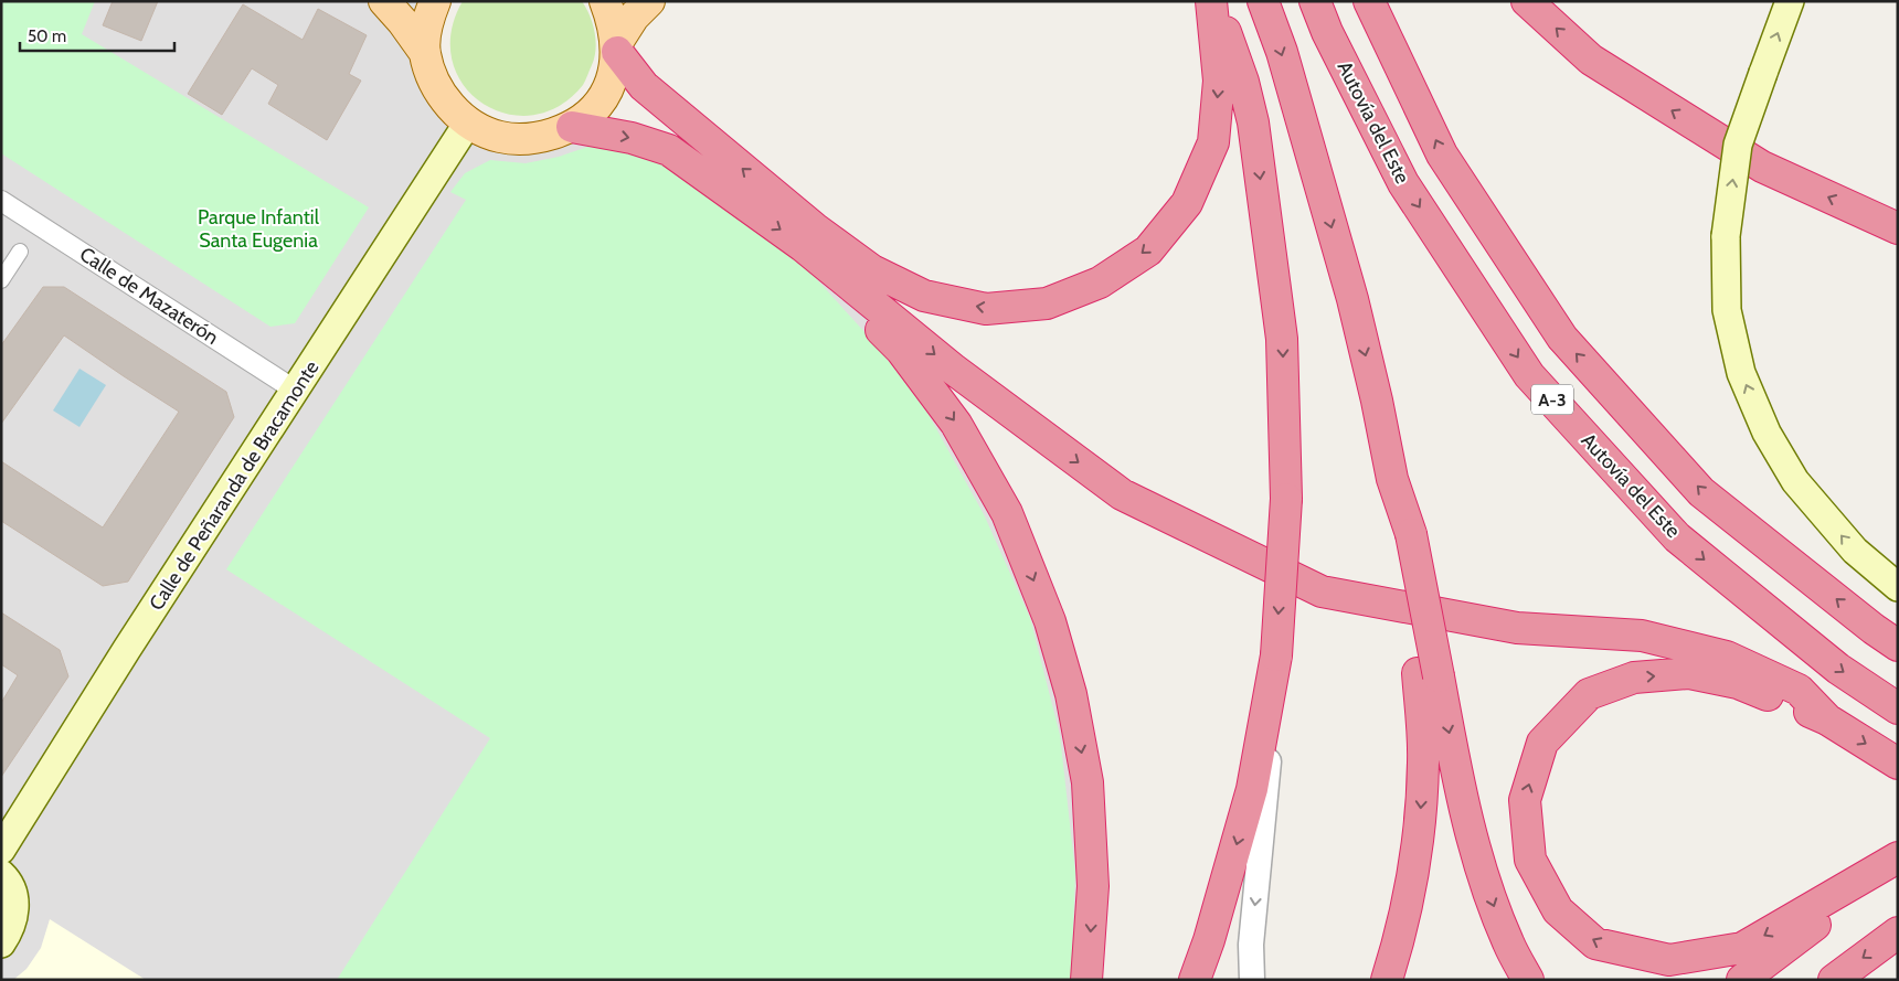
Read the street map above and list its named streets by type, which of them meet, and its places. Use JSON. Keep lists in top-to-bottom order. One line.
{"streets":{"highway":["Autovía del Este","A-3"],"main road":["Calle de Peñaranda de Bracamonte"],"street":["Calle de Mazaterón"]},"crossings":[["Calle de Mazaterón","Calle de Peñaranda de Bracamonte"]],"parks":["Parque Infantil Santa Eugenia"],"scale_bar":"50 m"}
